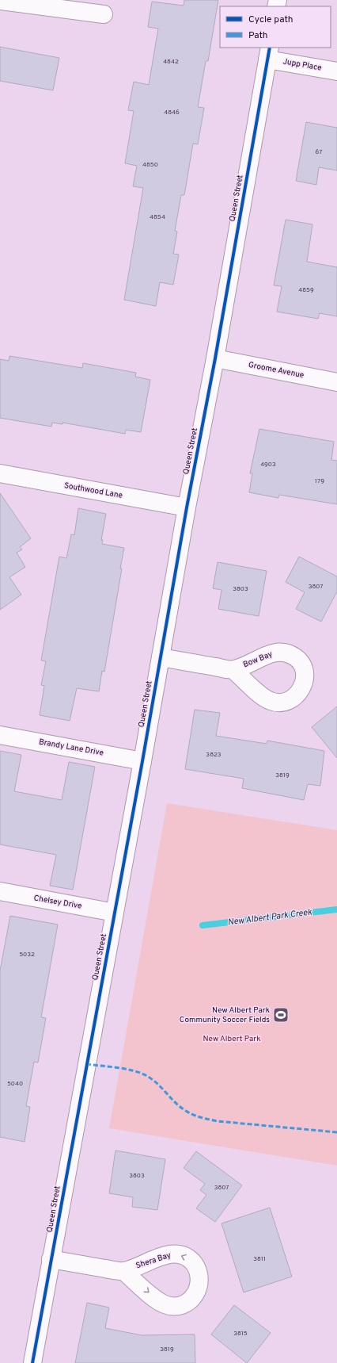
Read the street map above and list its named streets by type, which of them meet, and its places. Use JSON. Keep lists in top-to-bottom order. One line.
{"streets":{"street":["Jupp Place","Queen Street","Groome Avenue","Southwood Lane","Bow Bay","Brandy Lane Drive","Chelsey Drive"]},"crossings":[["Jupp Place","Queen Street"],["Queen Street","Groome Avenue"],["Queen Street","Southwood Lane"],["Queen Street","Bow Bay"],["Queen Street","Brandy Lane Drive"],["Queen Street","Chelsey Drive"]],"water":["New Albert Park Creek"],"parks":["New Albert Park"],"places":{"sports":["New Albert Park Community Soccer Fields"]},"house_numbers":["4842","4846","67","4850","4854","4859","4903","179","3807","3803","3823","3819","5032","5040","3803","3807","3811","3815","3819"],"legend":["Cycle path","Path"]}
